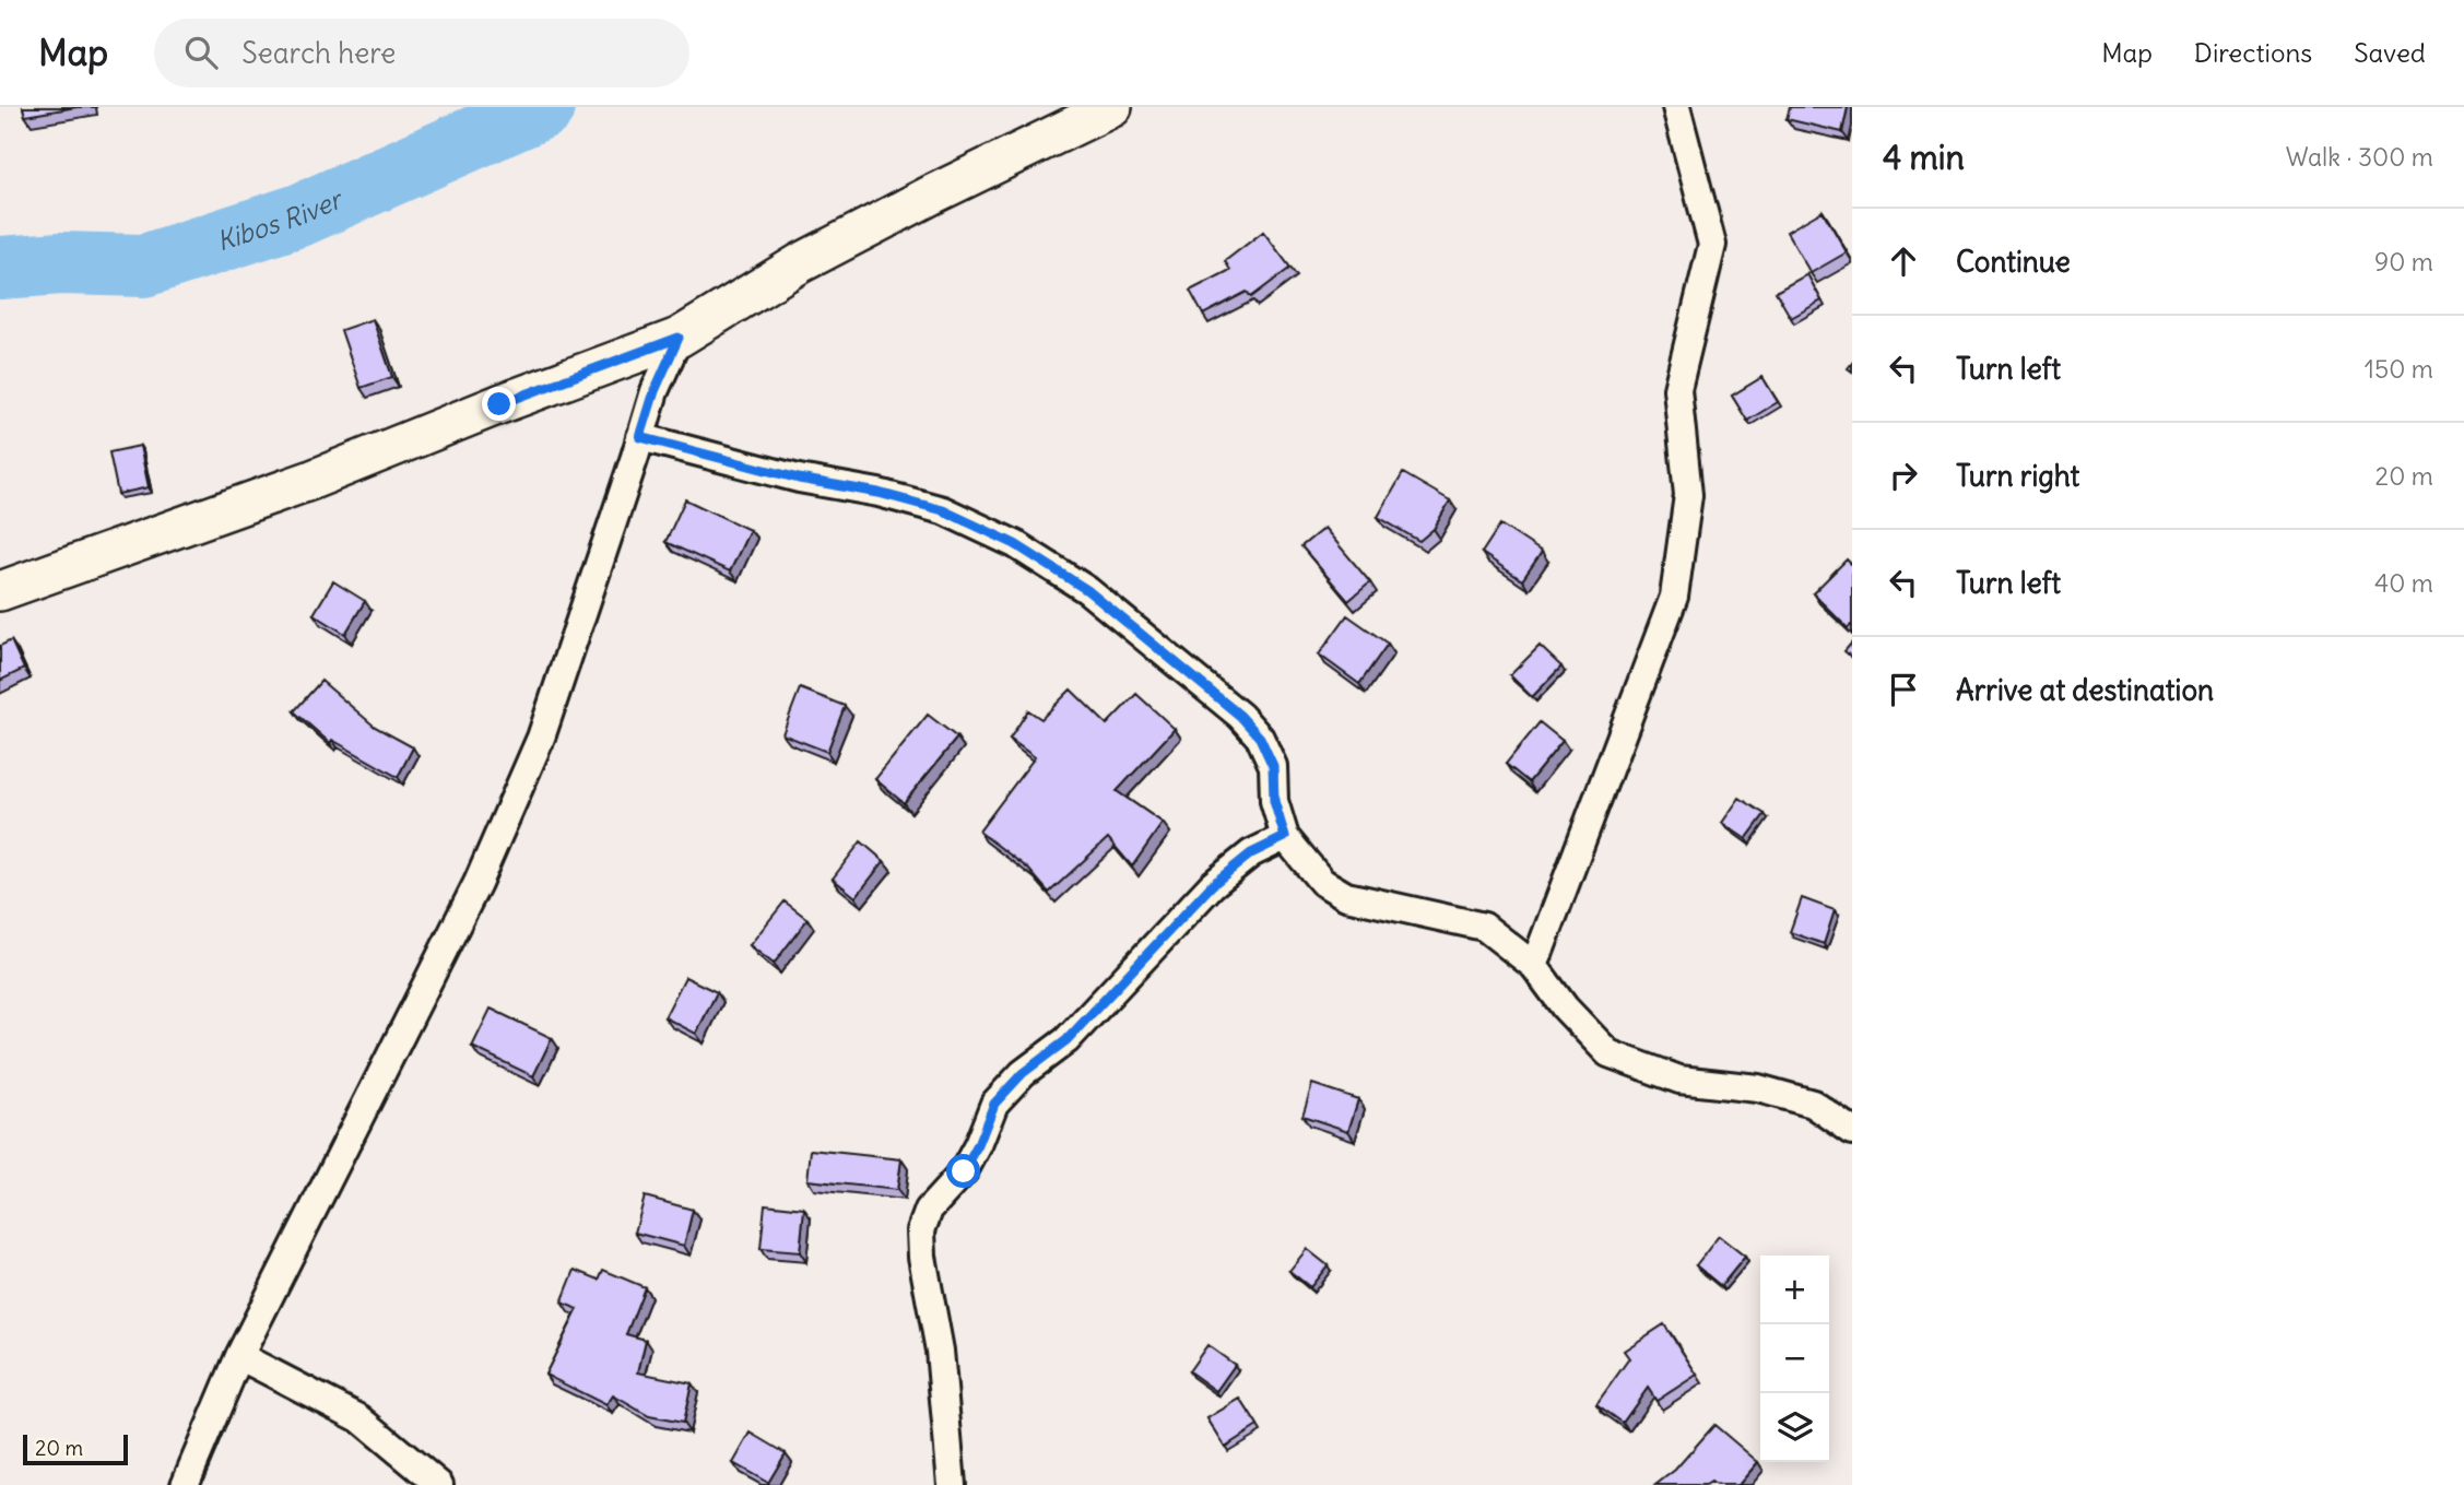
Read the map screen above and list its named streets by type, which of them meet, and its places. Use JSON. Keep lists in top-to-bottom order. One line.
{"water":["Kibos River"],"scale_bar":"20 m","page":{"header":"Map","search":"Search here","nav":["Map","Directions","Saved"],"heading":["4 min","Walk · 300 m"],"list":[["Continue","90 m"],["Turn left","150 m"],["Turn right","20 m"],["Turn left","40 m"],"Arrive at destination"],"map_buttons":["+","−"],"scale":"20 m"}}
